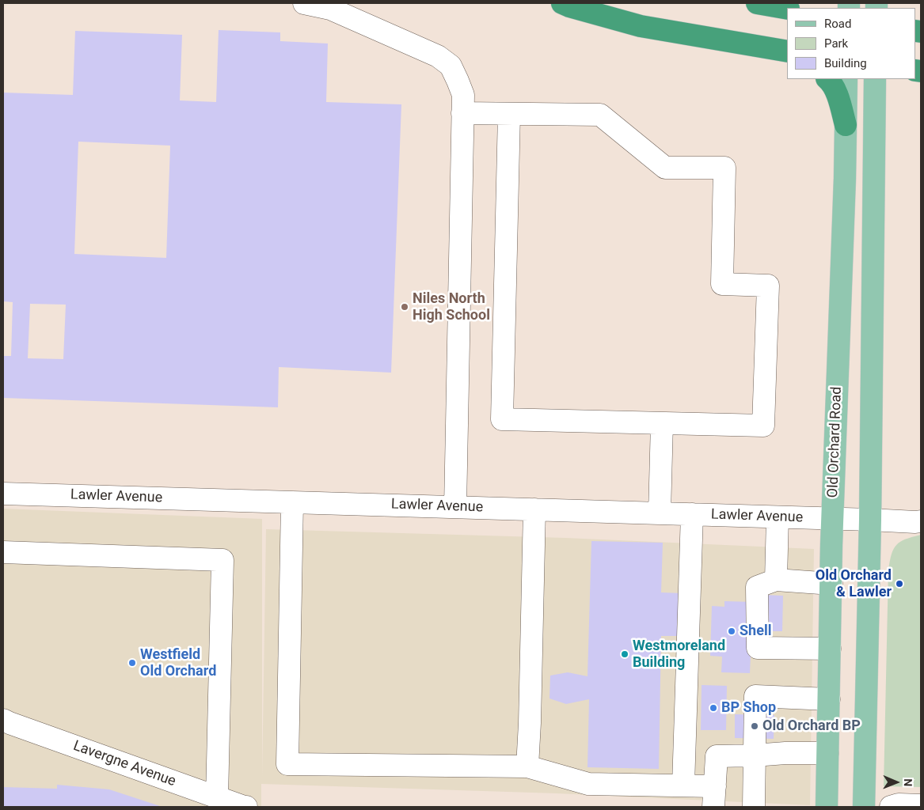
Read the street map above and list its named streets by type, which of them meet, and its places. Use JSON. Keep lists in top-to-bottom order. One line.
{"streets":{"main road":["Old Orchard Road"],"street":["Lawler Avenue","Lavergne Avenue"]},"crossings":[["Old Orchard Road","Lawler Avenue"]],"places":["Niles North High School","Old Orchard & Lawler","Shell","Westmoreland Building","Westfield Old Orchard","BP Shop","Old Orchard BP"],"legend":["Road","Park","Building"],"north":"right"}
